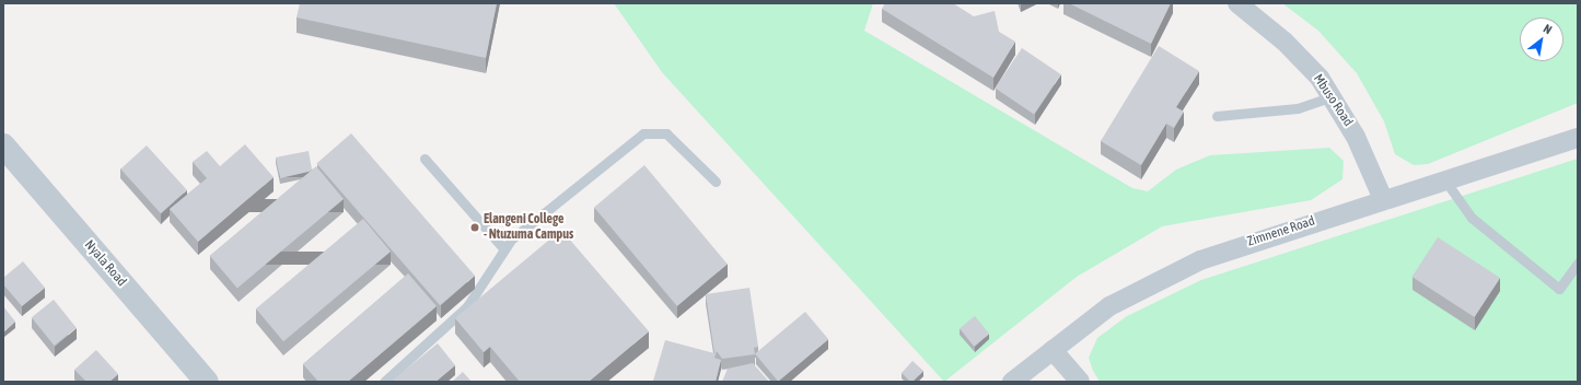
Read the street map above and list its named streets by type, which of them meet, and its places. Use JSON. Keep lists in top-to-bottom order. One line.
{"streets":{"street":["Mbuso Road","Zimnene Road","Nyala Road"]},"crossings":[["Mbuso Road","Zimnene Road"]],"places":["Elangeni College - Ntuzuma Campus"],"north":"top right"}
